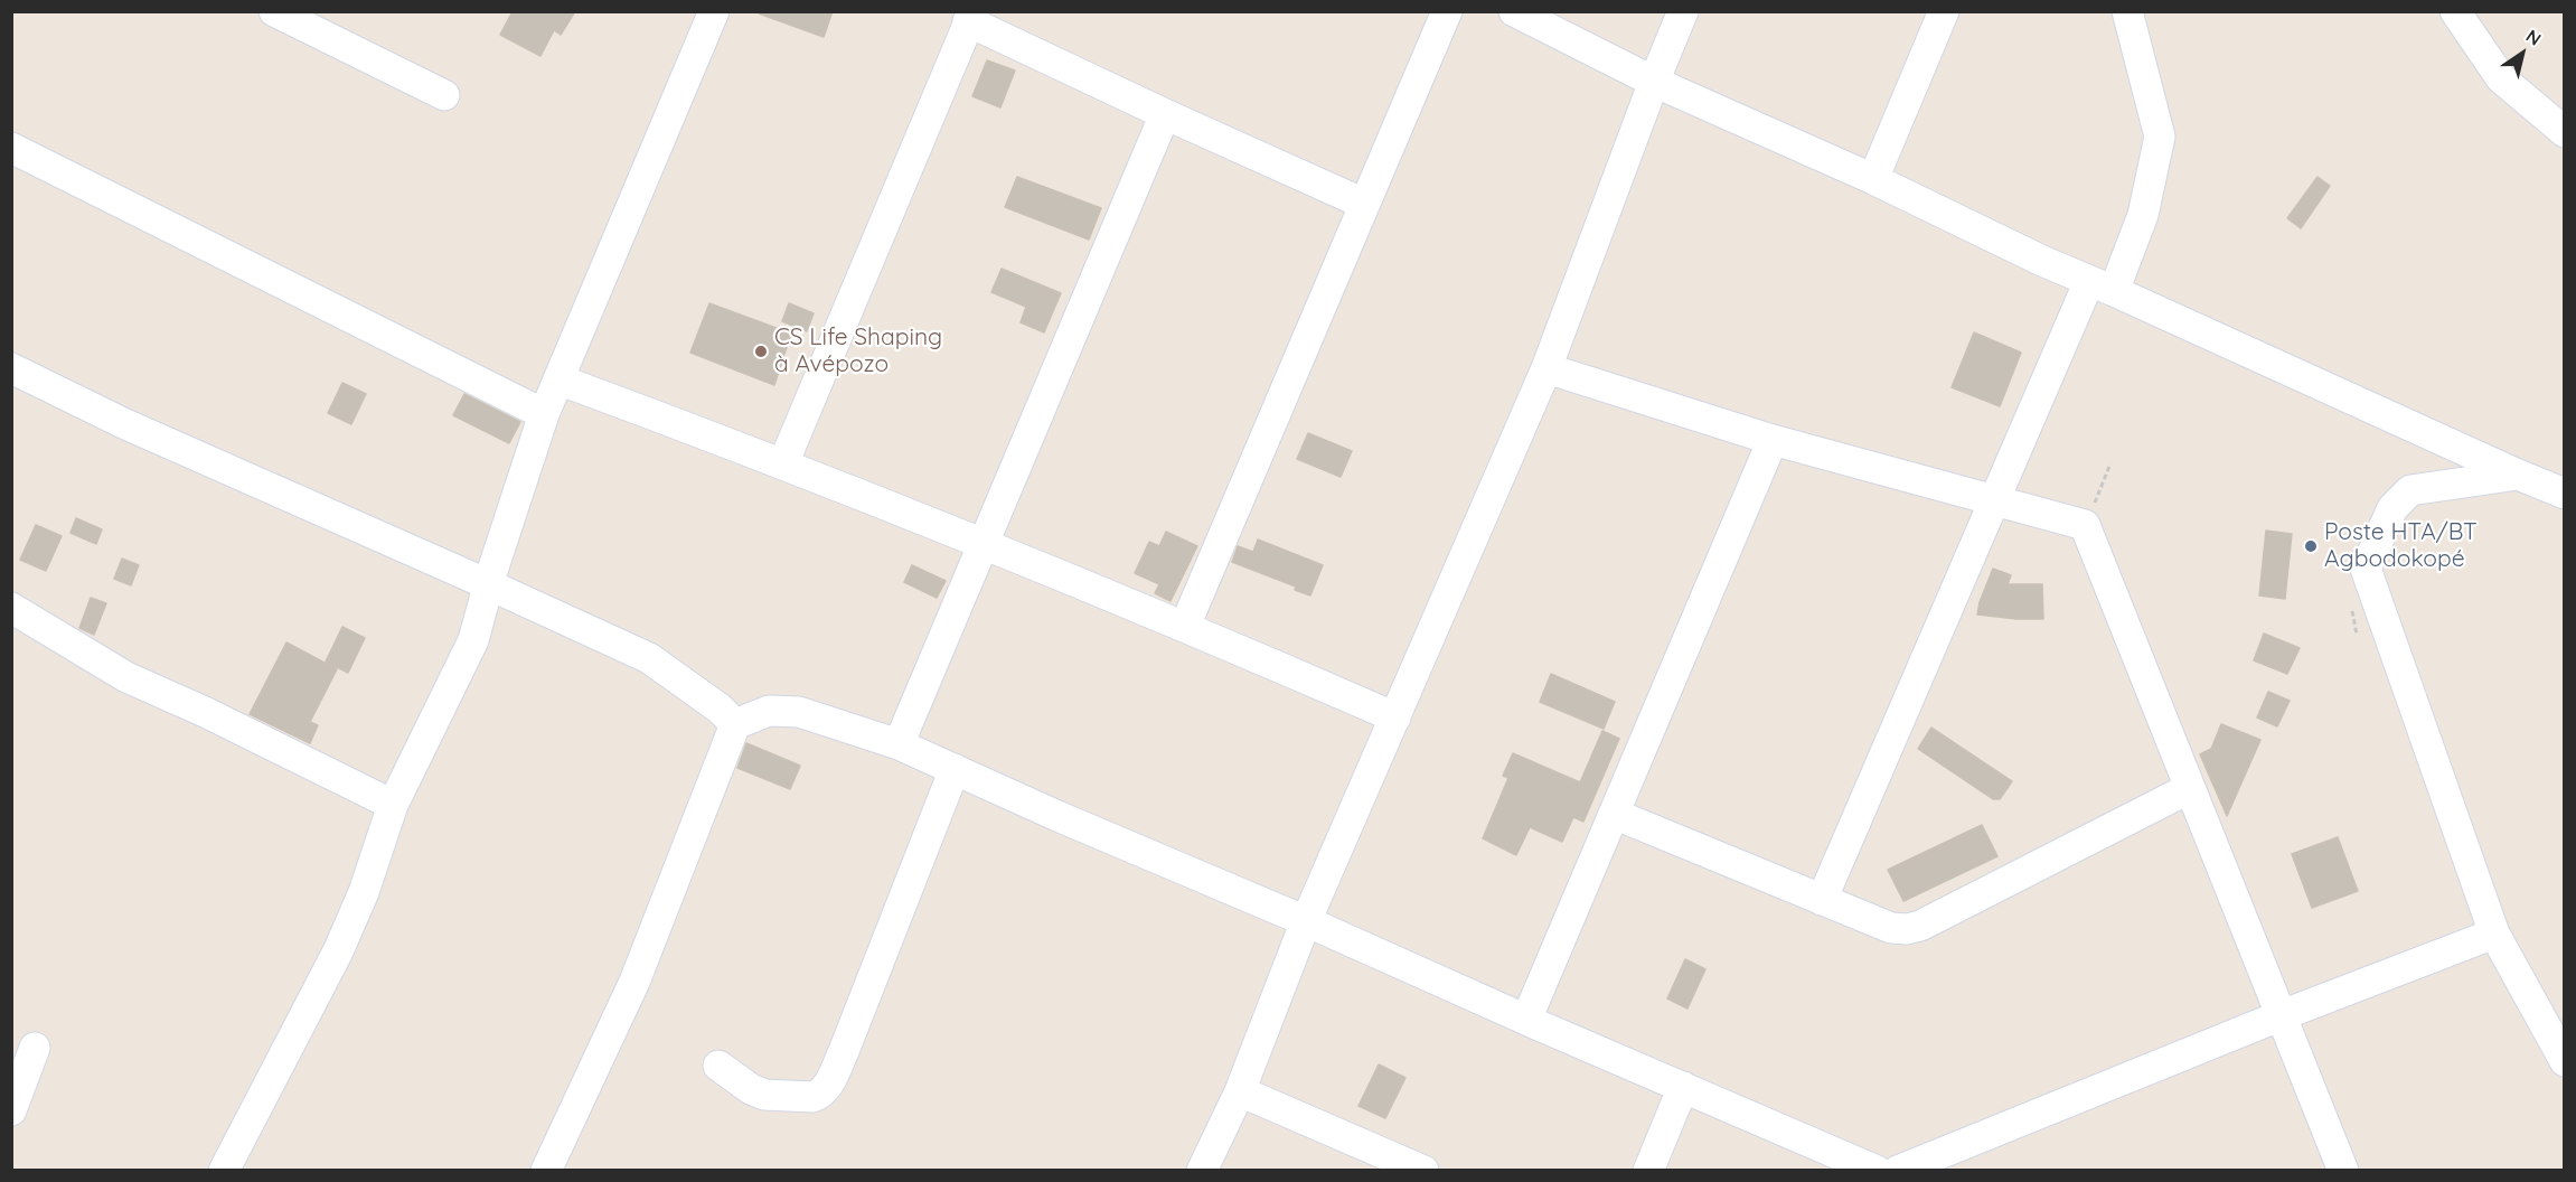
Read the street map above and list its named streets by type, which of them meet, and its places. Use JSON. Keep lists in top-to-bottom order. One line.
{"places":["CS Life Shaping à Avépozo","Poste HTA/BT Agbodokopé"],"north":"top right"}
